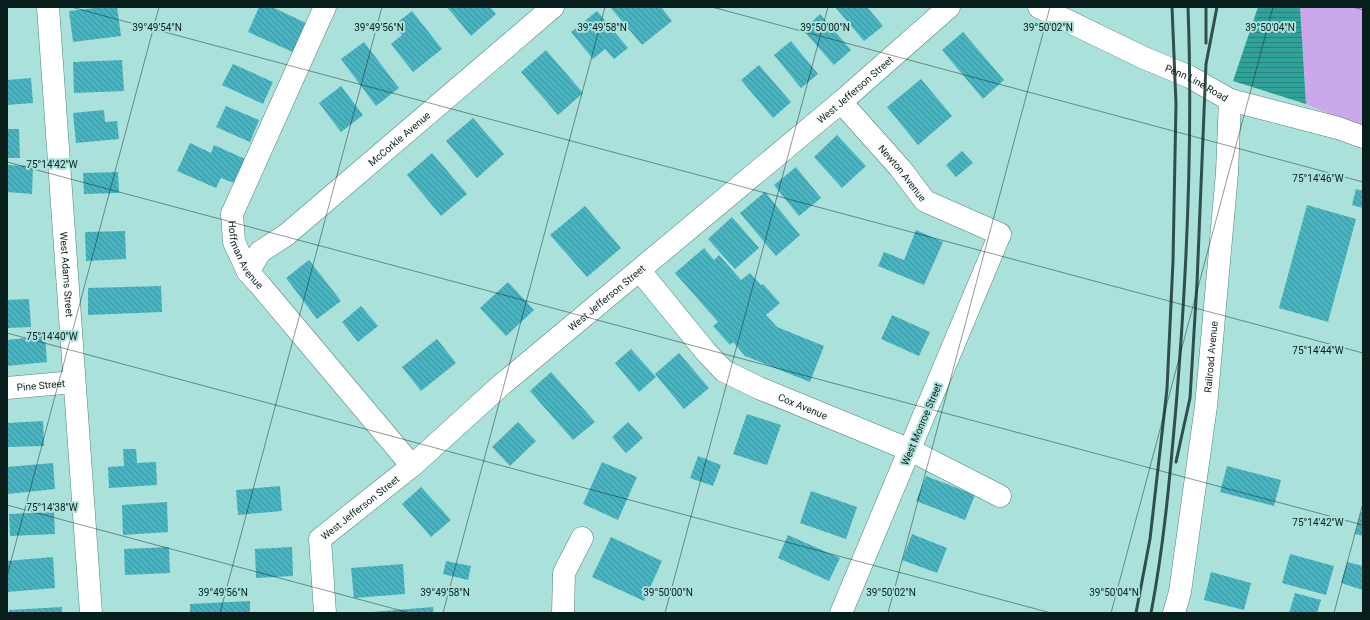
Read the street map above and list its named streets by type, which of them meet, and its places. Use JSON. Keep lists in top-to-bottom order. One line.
{"streets":{"street":["Penn Line Road","West Jefferson Street","McCorkle Avenue","Newton Avenue","Hoffman Avenue","West Adams Street","Railroad Avenue","Pine Street","Cox Avenue","West Monroe Street"]},"crossings":[["Penn Line Road","Railroad Avenue"],["West Jefferson Street","Newton Avenue"],["West Jefferson Street","Hoffman Avenue"],["West Jefferson Street","Cox Avenue"],["McCorkle Avenue","Hoffman Avenue"],["Newton Avenue","West Monroe Street"],["West Adams Street","Pine Street"],["Cox Avenue","West Monroe Street"]],"coordinates":["39°49'54\"N","39°49'56\"N","39°49'58\"N","39°50'00\"N","39°50'02\"N","39°50'04\"N","75°14'42\"W","75°14'46\"W","75°14'40\"W","75°14'44\"W","75°14'38\"W"]}
